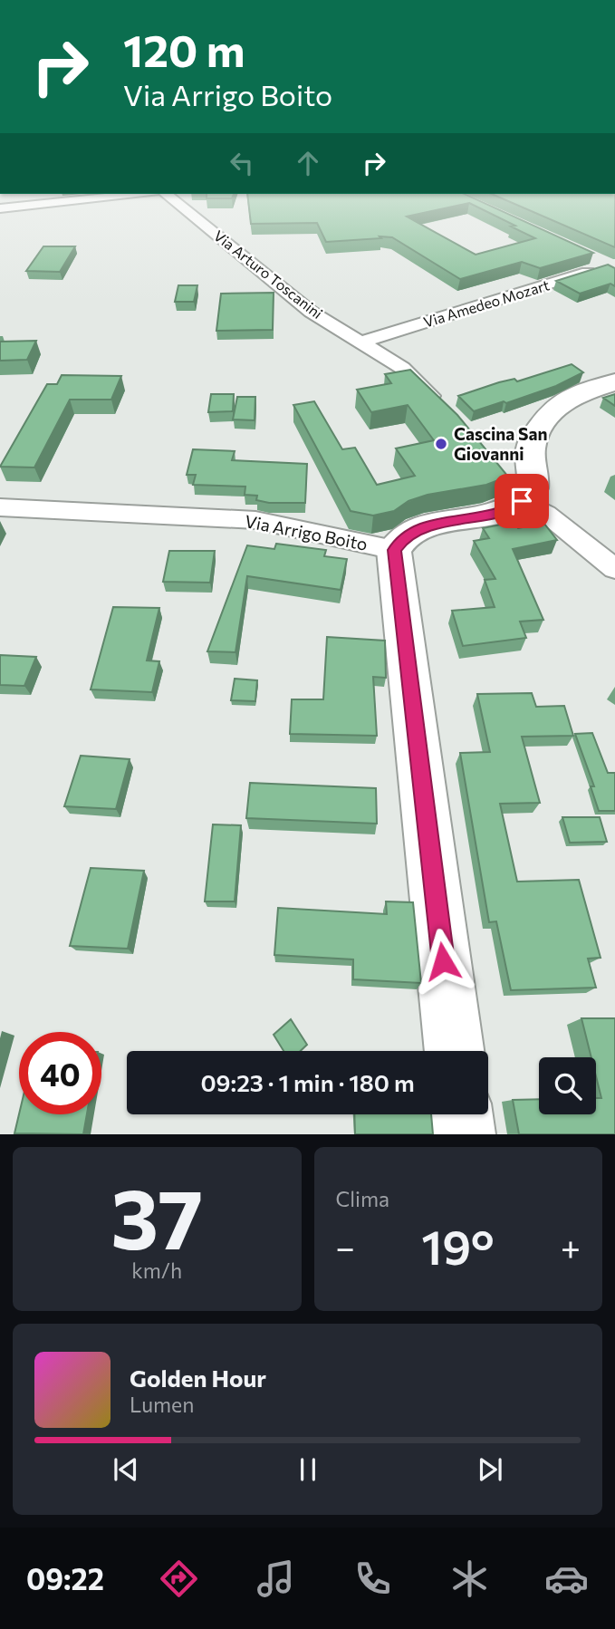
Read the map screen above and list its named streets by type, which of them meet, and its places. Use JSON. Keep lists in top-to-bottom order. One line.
{"streets":{"street":["Via Arturo Toscanini","Via Amedeo Mozart","Via Arrigo Boito"]},"crossings":[["Via Arturo Toscanini","Via Amedeo Mozart"]],"places":["Cascina San Giovanni"],"page":{"turn":["120 m","Via Arrigo Boito"],"limit":"40","trip":"09:23 · 1 min · 180 m","tile":[["37","km/h"],"Clima"],"heat":["−","19°","+"],"song":["Golden Hour","Lumen"],"tabs":"09:22"}}
